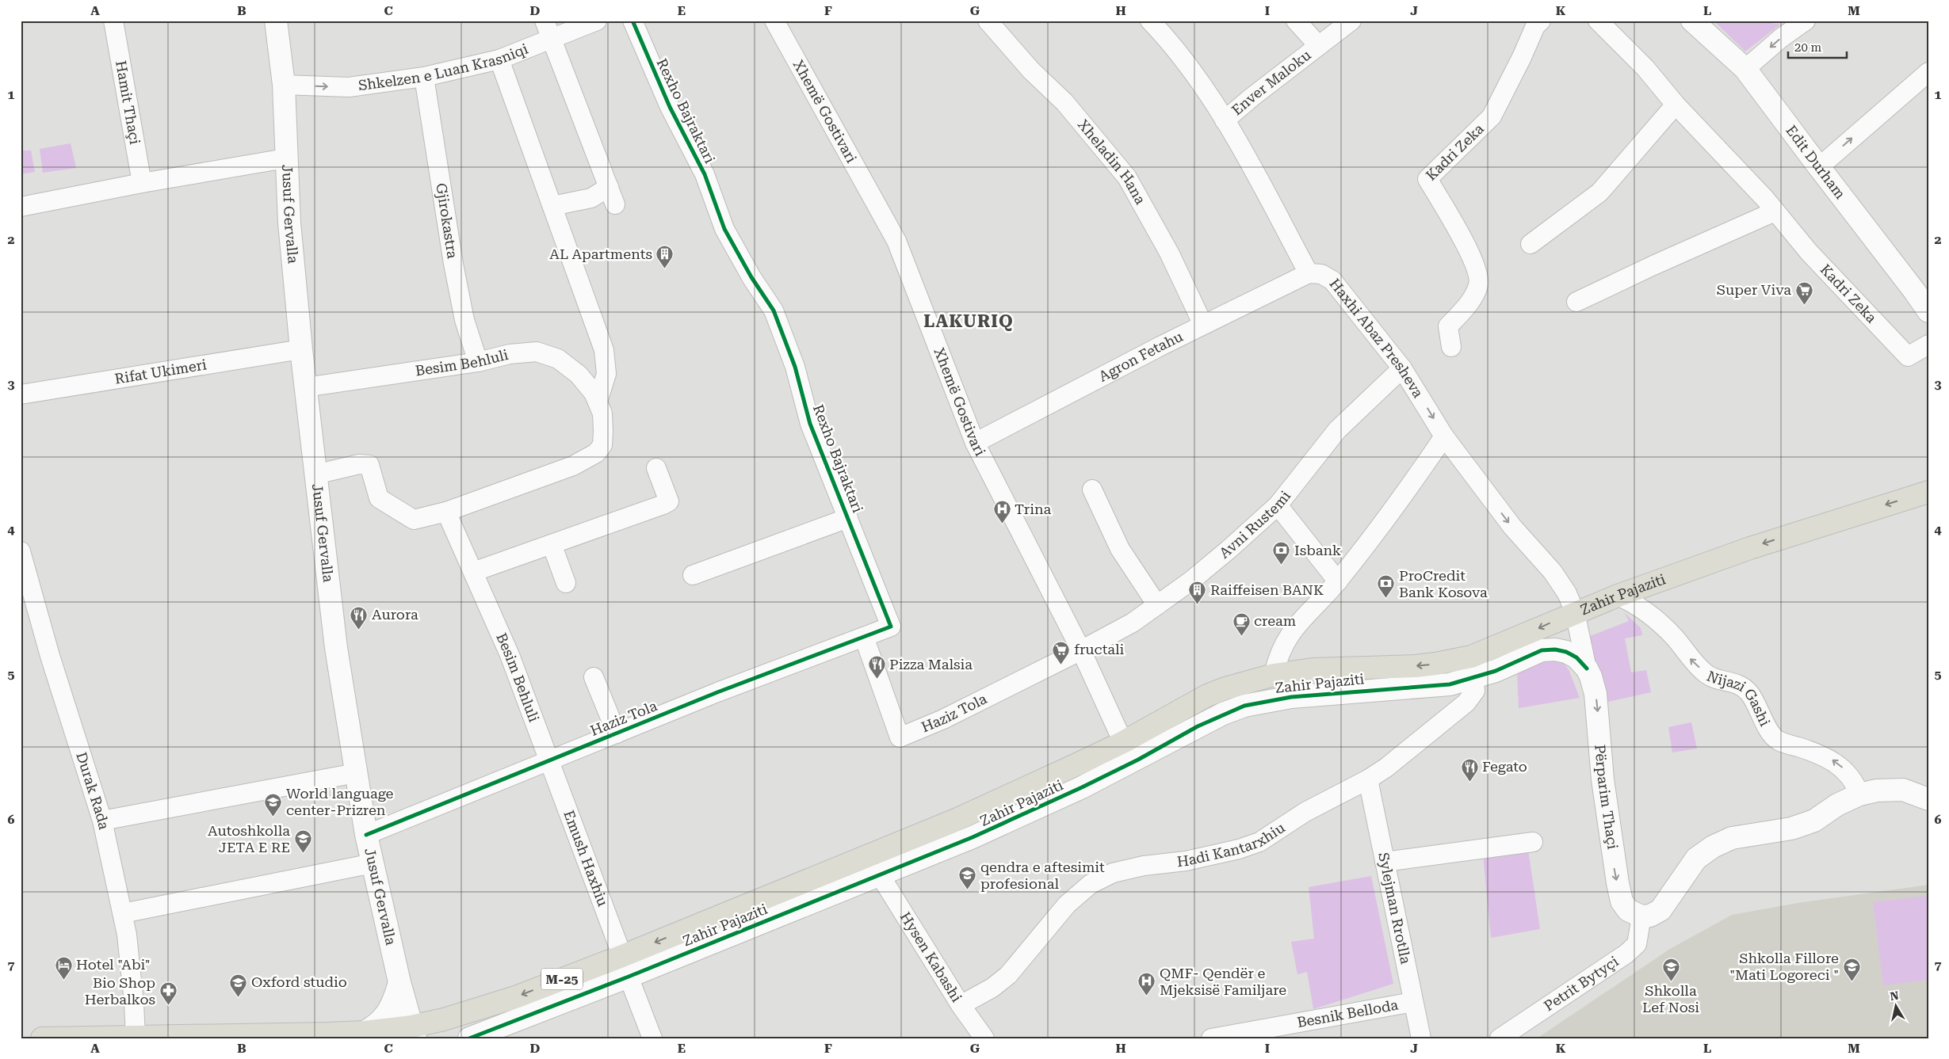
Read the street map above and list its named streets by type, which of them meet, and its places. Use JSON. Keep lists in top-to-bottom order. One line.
{"streets":{"main road":["Zahir Pajaziti","M-25"],"street":["Shkelzen e Luan Krasniqi","Enver Maloku","Hamit Thaçi","Rexho Bajraktari","Xhemë Gostivari","Kadri Zeka","Edit Durham","Xheladin Hana","Jusuf Gervalla","Gjirokastra","Haxhi Abaz Presheva","Agron Fetahu","Besim Behluli","Rifat Ukimeri","Avni Rustemi","Nijazi Gashi","Haziz Tola","Durak Rada","Përparim Thaçi","Hadi Kantarxhiu","Emush Haxhiu","Sylejman Rrotlla","Hysen Kabashi","Petrit Bytyçi","Besnik Belloda"]},"crossings":[["Shkelzen e Luan Krasniqi","Jusuf Gervalla"],["Shkelzen e Luan Krasniqi","Gjirokastra"],["Rexho Bajraktari","Haziz Tola"],["Xhemë Gostivari","Agron Fetahu"],["Xhemë Gostivari","Avni Rustemi"],["Xhemë Gostivari","Zahir Pajaziti"],["Xhemë Gostivari","Haziz Tola"],["Xheladin Hana","Agron Fetahu"],["Jusuf Gervalla","Besim Behluli"],["Jusuf Gervalla","Rifat Ukimeri"],["Jusuf Gervalla","Zahir Pajaziti"],["Jusuf Gervalla","Haziz Tola"],["Jusuf Gervalla","M-25"],["Gjirokastra","Besim Behluli"],["Haxhi Abaz Presheva","Agron Fetahu"],["Haxhi Abaz Presheva","Avni Rustemi"],["Haxhi Abaz Presheva","Zahir Pajaziti"],["Haxhi Abaz Presheva","Përparim Thaçi"],["Besim Behluli","Haziz Tola"],["Besim Behluli","Emush Haxhiu"],["Avni Rustemi","Haziz Tola"],["Zahir Pajaziti","Nijazi Gashi"],["Zahir Pajaziti","Përparim Thaçi"],["Zahir Pajaziti","Hadi Kantarxhiu"],["Zahir Pajaziti","Emush Haxhiu"],["Zahir Pajaziti","Hysen Kabashi"],["Zahir Pajaziti","M-25"],["Haziz Tola","Emush Haxhiu"],["Durak Rada","M-25"],["Përparim Thaçi","Petrit Bytyçi"],["Hadi Kantarxhiu","Sylejman Rrotlla"],["Hadi Kantarxhiu","Hysen Kabashi"],["Sylejman Rrotlla","Besnik Belloda"]],"one_way":["Shkelzen e Luan Krasniqi","Haxhi Abaz Presheva","Zahir Pajaziti","Nijazi Gashi","Përparim Thaçi"],"districts":["LAKURIQ"],"places":{"building":["AL Apartments","Raiffeisen BANK"],"supermarket":["Super Viva","fructali"],"hospital":["Trina","QMF- Qendër e Mjeksisë Familjare"],"bank":["Isbank","ProCredit Bank Kosova"],"restaurant":["Aurora","Pizza Malsia","Fegato"],"cafe":["cream"],"school or university":["World language center-Prizren","Autoshkolla JETA E RE","qendra e aftesimit profesional","Shkolla Fillore \"Mati Logoreci \"","Shkolla Lef Nosi","Oxford studio"],"hotel":["Hotel \"Abi\""],"pharmacy":["Bio Shop Herbalkos"]},"scale_bar":"20 m","north":"top","grid":{"columns":["A","B","C","D","E","F","G","H","I","J","K","L","M"],"rows":["1","2","3","4","5","6","7"]}}
